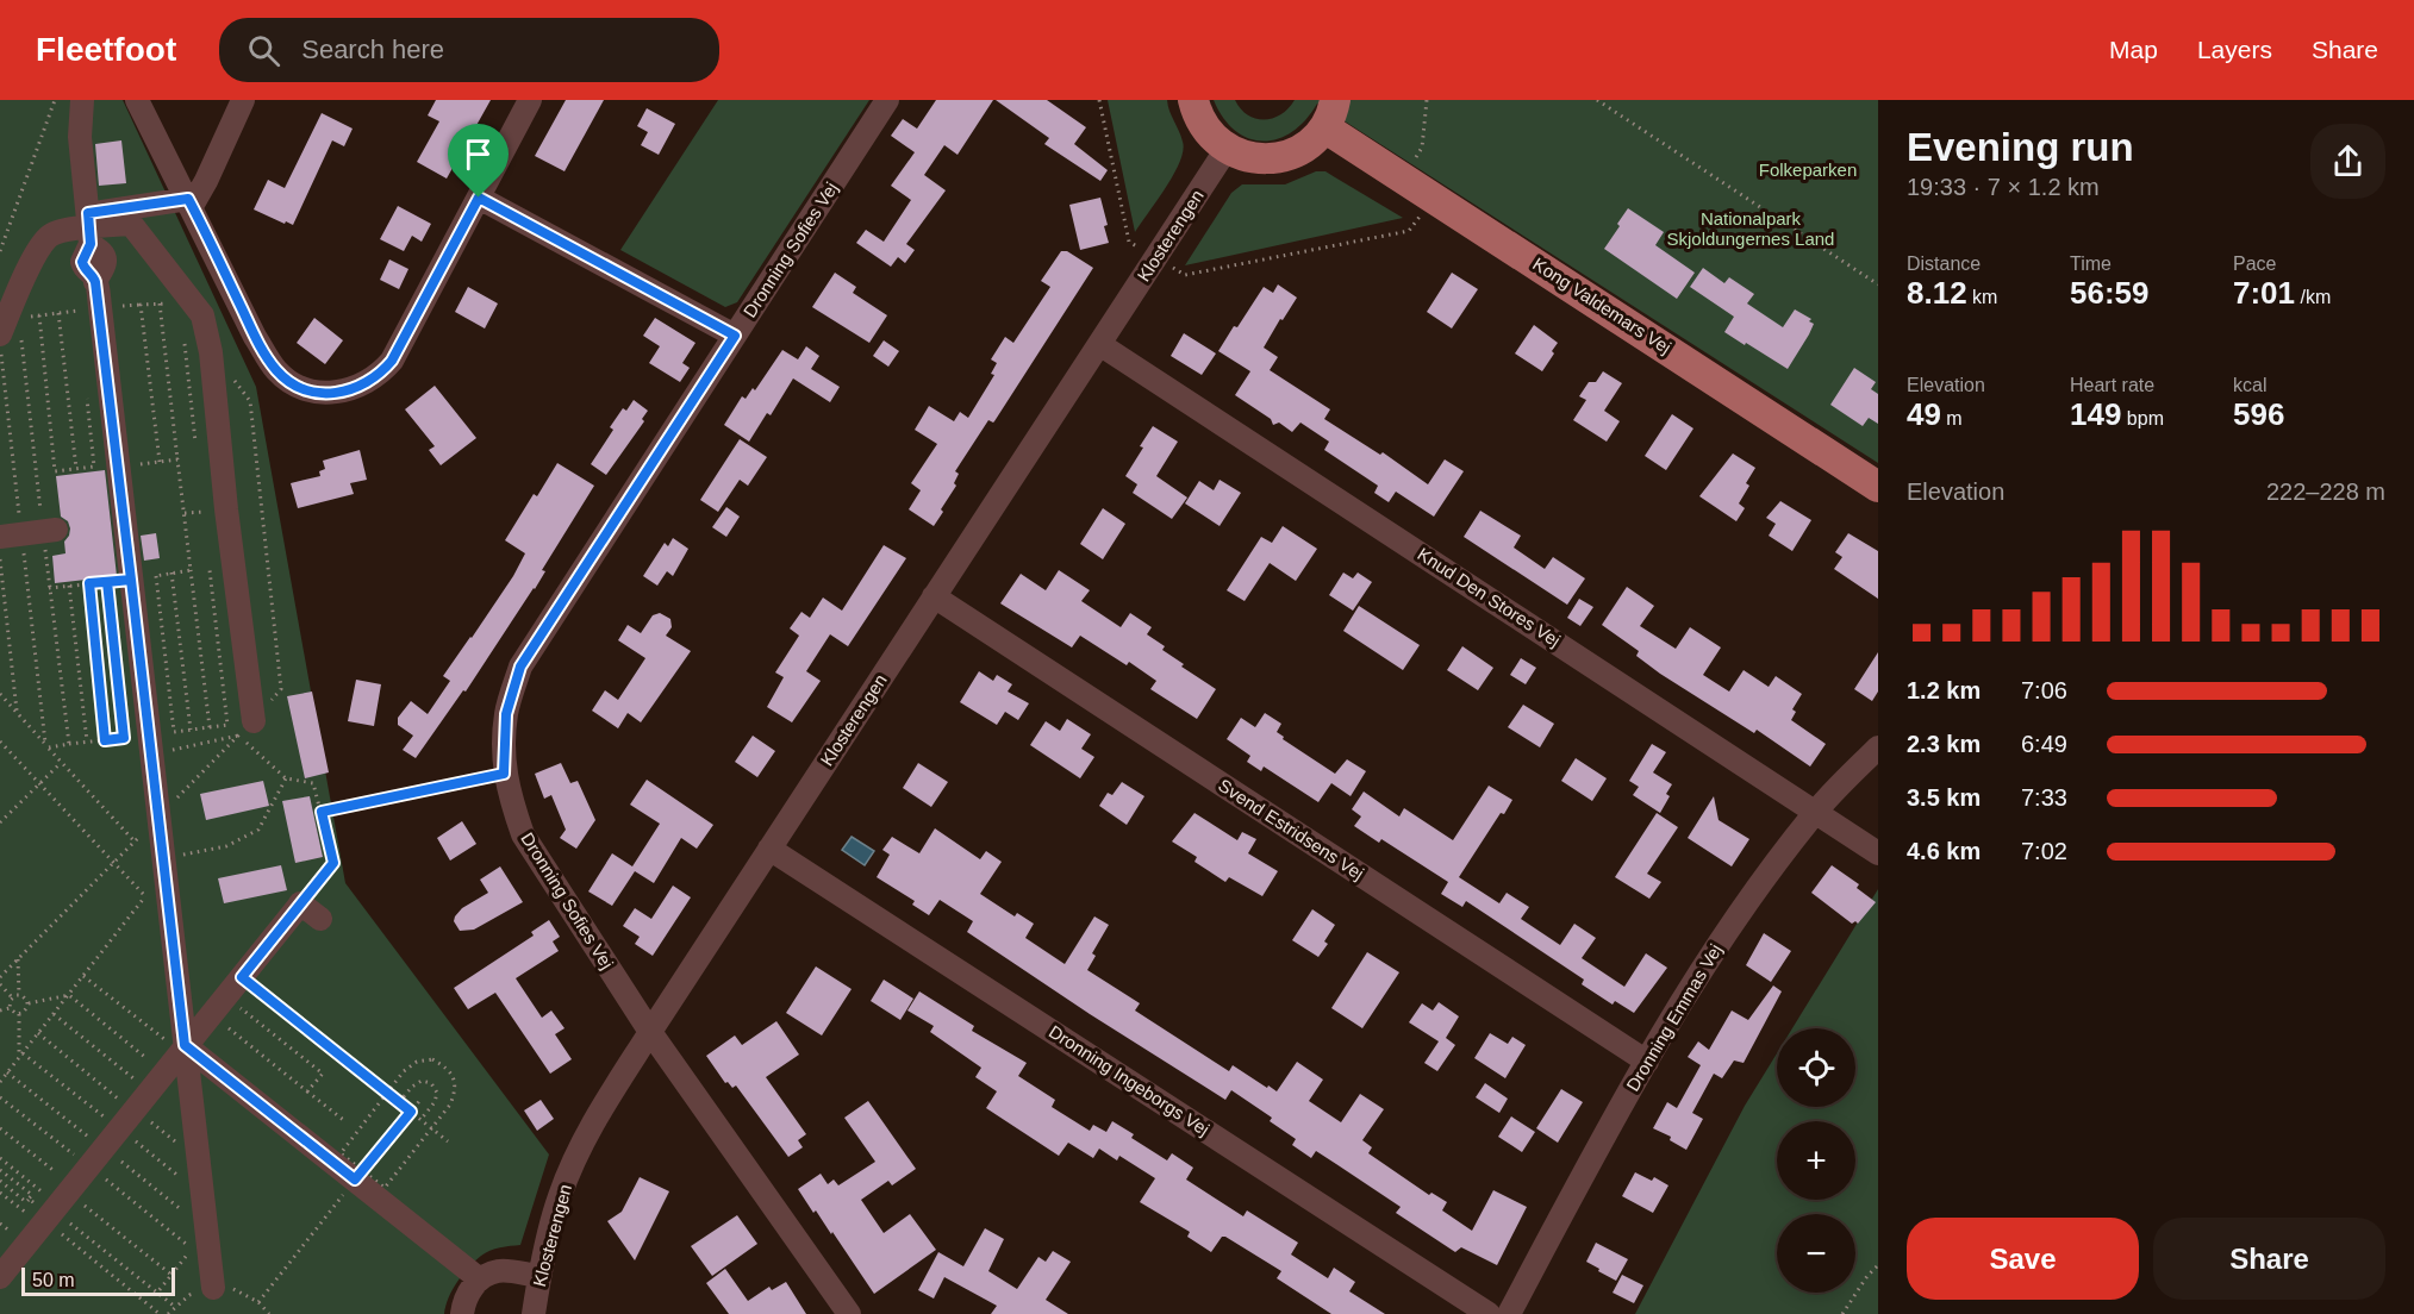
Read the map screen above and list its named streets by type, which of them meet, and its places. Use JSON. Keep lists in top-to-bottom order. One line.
{"streets":{"main road":["Kong Valdemars Vej"],"street":["Klosterengen","Dronning Sofies Vej","Knud Den Stores Vej","Svend Estridsens Vej","Dronning Emmas Vej","Dronning Ingeborgs Vej"]},"crossings":[["Klosterengen","Dronning Sofies Vej"],["Klosterengen","Knud Den Stores Vej"],["Klosterengen","Svend Estridsens Vej"],["Klosterengen","Dronning Ingeborgs Vej"],["Knud Den Stores Vej","Dronning Emmas Vej"],["Svend Estridsens Vej","Dronning Emmas Vej"]],"parks":["Folkeparken","Nationalpark Skjoldungernes Land"],"scale_bar":"50 m","page":{"header":"Fleetfoot","search":"Search here","nav":["Map","Layers","Share"],"heading":["Evening run","19:33 · 7 × 1.2 km"],"stats":[["Distance","8.12 km"],["Time","56:59"],["Pace","7:01 /km"],["Elevation","49 m"],["Heart rate","149 bpm"],["kcal","596"]],"chart":["Elevation","222–228 m"],"list":[{"name":"1.2 km","note":"7:06"},{"name":"2.3 km","note":"6:49"},{"name":"3.5 km","note":"7:33"},{"name":"4.6 km","note":"7:02"}],"map_buttons":["+","−"],"buttons":["Save","Share"],"scale":"50 m"}}
